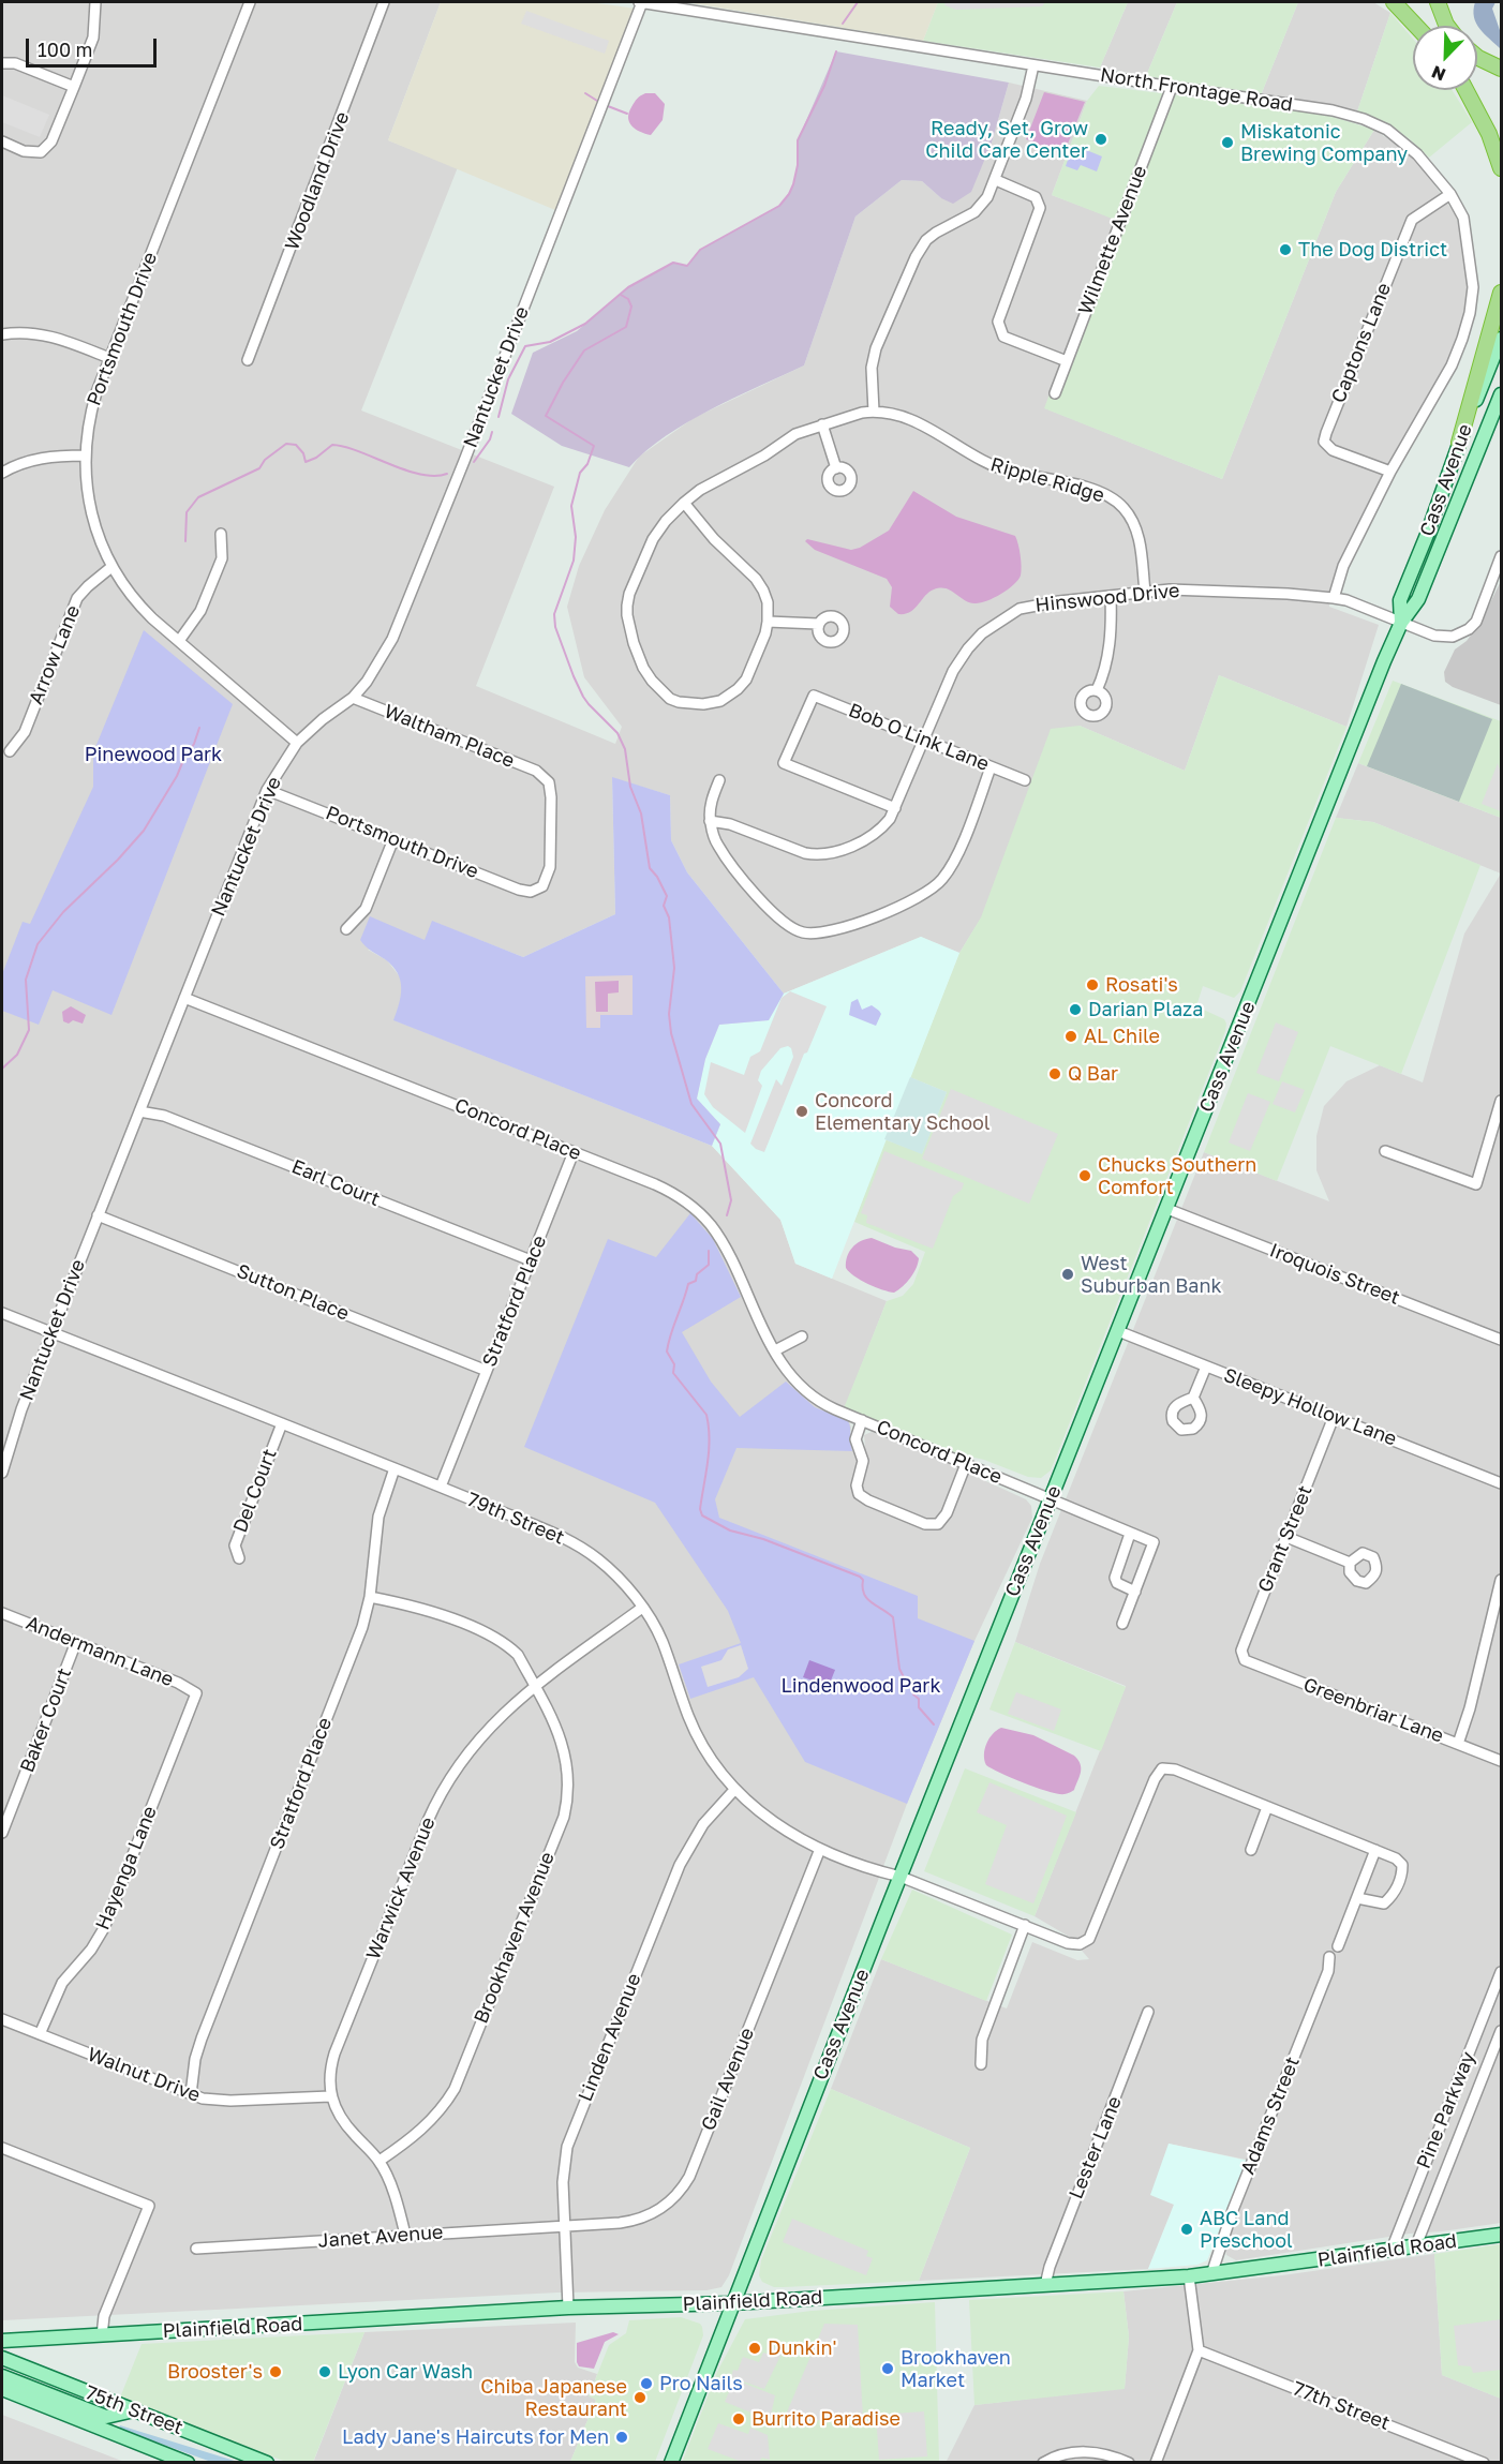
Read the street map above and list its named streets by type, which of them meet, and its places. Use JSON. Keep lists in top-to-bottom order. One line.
{"streets":{"main road":["Cass Avenue","Plainfield Road","75th Street"],"street":["North Frontage Road","Woodland Drive","Wilmette Avenue","Portsmouth Drive","Captons Lane","Nantucket Drive","Ripple Ridge","Hinswood Drive","Arrow Lane","Waltham Place","Bob O Link Lane","Concord Place","Earl Court","Iroquois Street","Sutton Place","Stratford Place","Sleepy Hollow Lane","Del Court","79th Street","Grant Street","Andermann Lane","Greenbriar Lane","Baker Court","Hayenga Lane","Warwick Avenue","Brookhaven Avenue","Linden Avenue","Walnut Drive","Gail Avenue","Pine Parkway","Adams Street","Lester Lane","Janet Avenue","77th Street"]},"crossings":[["North Frontage Road","Wilmette Avenue"],["North Frontage Road","Captons Lane"],["North Frontage Road","Nantucket Drive"],["North Frontage Road","Hinswood Drive"],["Portsmouth Drive","Nantucket Drive"],["Portsmouth Drive","Arrow Lane"],["Portsmouth Drive","Waltham Place"],["Nantucket Drive","Waltham Place"],["Nantucket Drive","Concord Place"],["Nantucket Drive","Earl Court"],["Nantucket Drive","Sutton Place"],["Nantucket Drive","79th Street"],["Ripple Ridge","Hinswood Drive"],["Cass Avenue","Concord Place"],["Cass Avenue","Iroquois Street"],["Cass Avenue","Sleepy Hollow Lane"],["Cass Avenue","79th Street"],["Cass Avenue","Plainfield Road"],["Hinswood Drive","Bob O Link Lane"],["Concord Place","Stratford Place"],["Earl Court","Stratford Place"],["Sutton Place","Stratford Place"],["Stratford Place","79th Street"],["Stratford Place","Brookhaven Avenue"],["Stratford Place","Walnut Drive"],["Sleepy Hollow Lane","Grant Street"],["Del Court","79th Street"],["79th Street","Warwick Avenue"],["79th Street","Linden Avenue"],["79th Street","Gail Avenue"],["Grant Street","Greenbriar Lane"],["Andermann Lane","Baker Court"],["Andermann Lane","Hayenga Lane"],["Hayenga Lane","Walnut Drive"],["Warwick Avenue","Brookhaven Avenue"],["Warwick Avenue","Walnut Drive"],["Linden Avenue","Gail Avenue"],["Linden Avenue","Janet Avenue"],["Linden Avenue","Plainfield Road"],["Gail Avenue","Janet Avenue"],["Pine Parkway","Plainfield Road"],["Adams Street","Plainfield Road"],["Lester Lane","Plainfield Road"]],"parks":["Pinewood Park","Lindenwood Park"],"places":["Ready, Set, Grow Child Care Center","Miskatonic Brewing Company","The Dog District","Rosati's","Darian Plaza","AL Chile","Q Bar","Concord Elementary School","Chucks Southern Comfort","West Suburban Bank","ABC Land Preschool","Dunkin'","Brookhaven Market","Brooster's","Lyon Car Wash","Pro Nails","Chiba Japanese Restaurant","Burrito Paradise","Lady Jane's Haircuts for Men"],"scale_bar":"100 m","north":"bottom left"}
